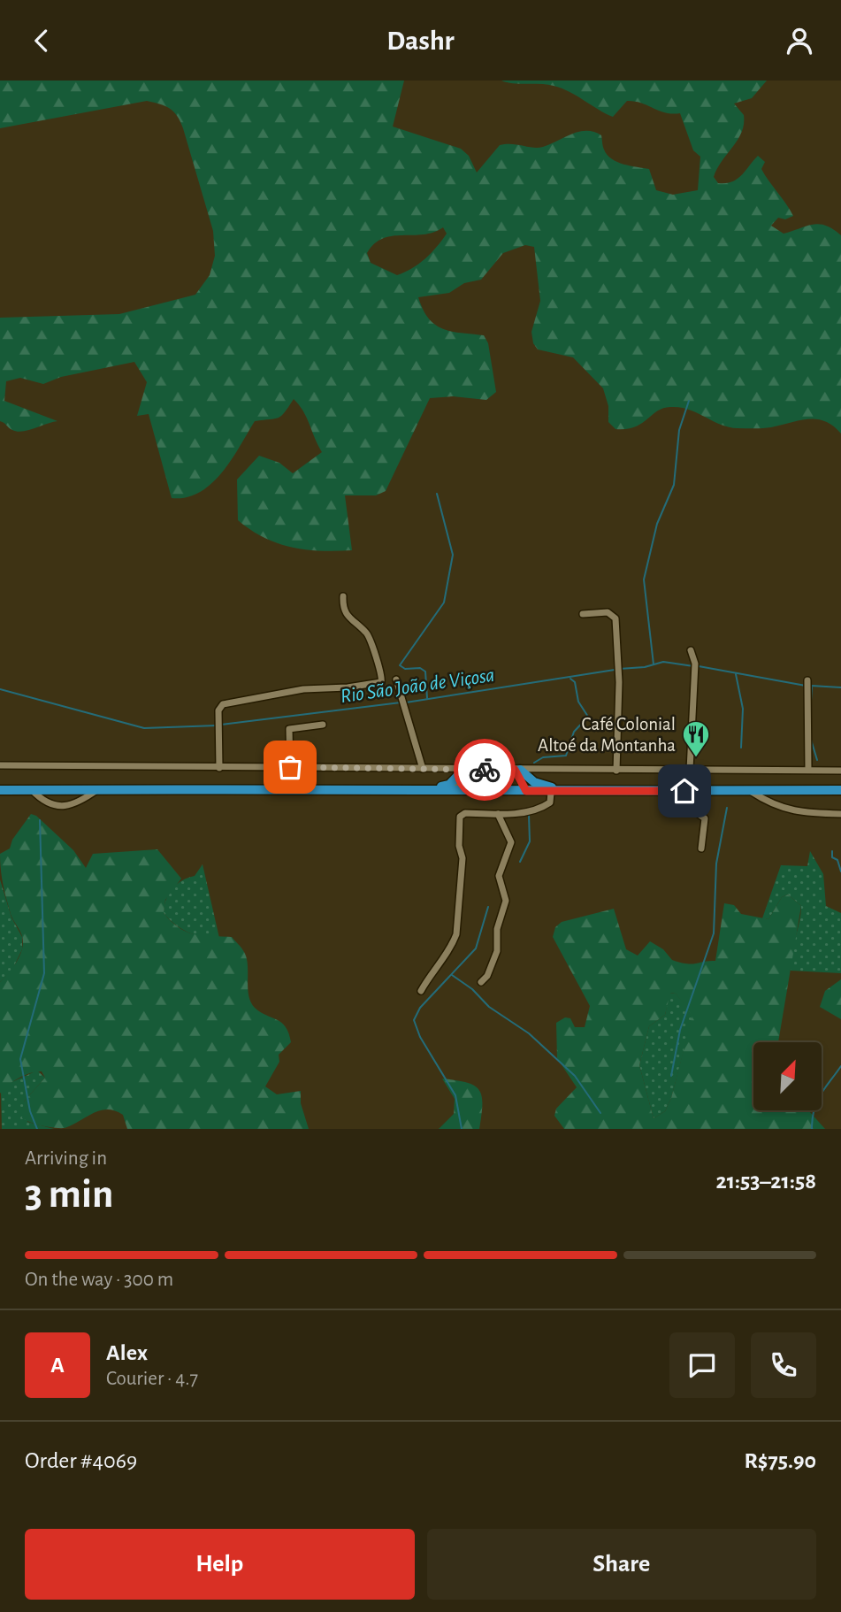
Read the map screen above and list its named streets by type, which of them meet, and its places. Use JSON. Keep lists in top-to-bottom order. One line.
{"water":["Rio São João de Viçosa"],"places":{"restaurant":["Café Colonial Altoé da Montanha"]},"north":"top right","page":{"header":"Dashr","heading":["3 min","Arriving in","21:53–21:58"],"panel":["Alex","Courier · 4.7","Order #4069","R$75.90"],"bar":"On the way · 300 m","round":"A","buttons":["Help","Share"]}}
